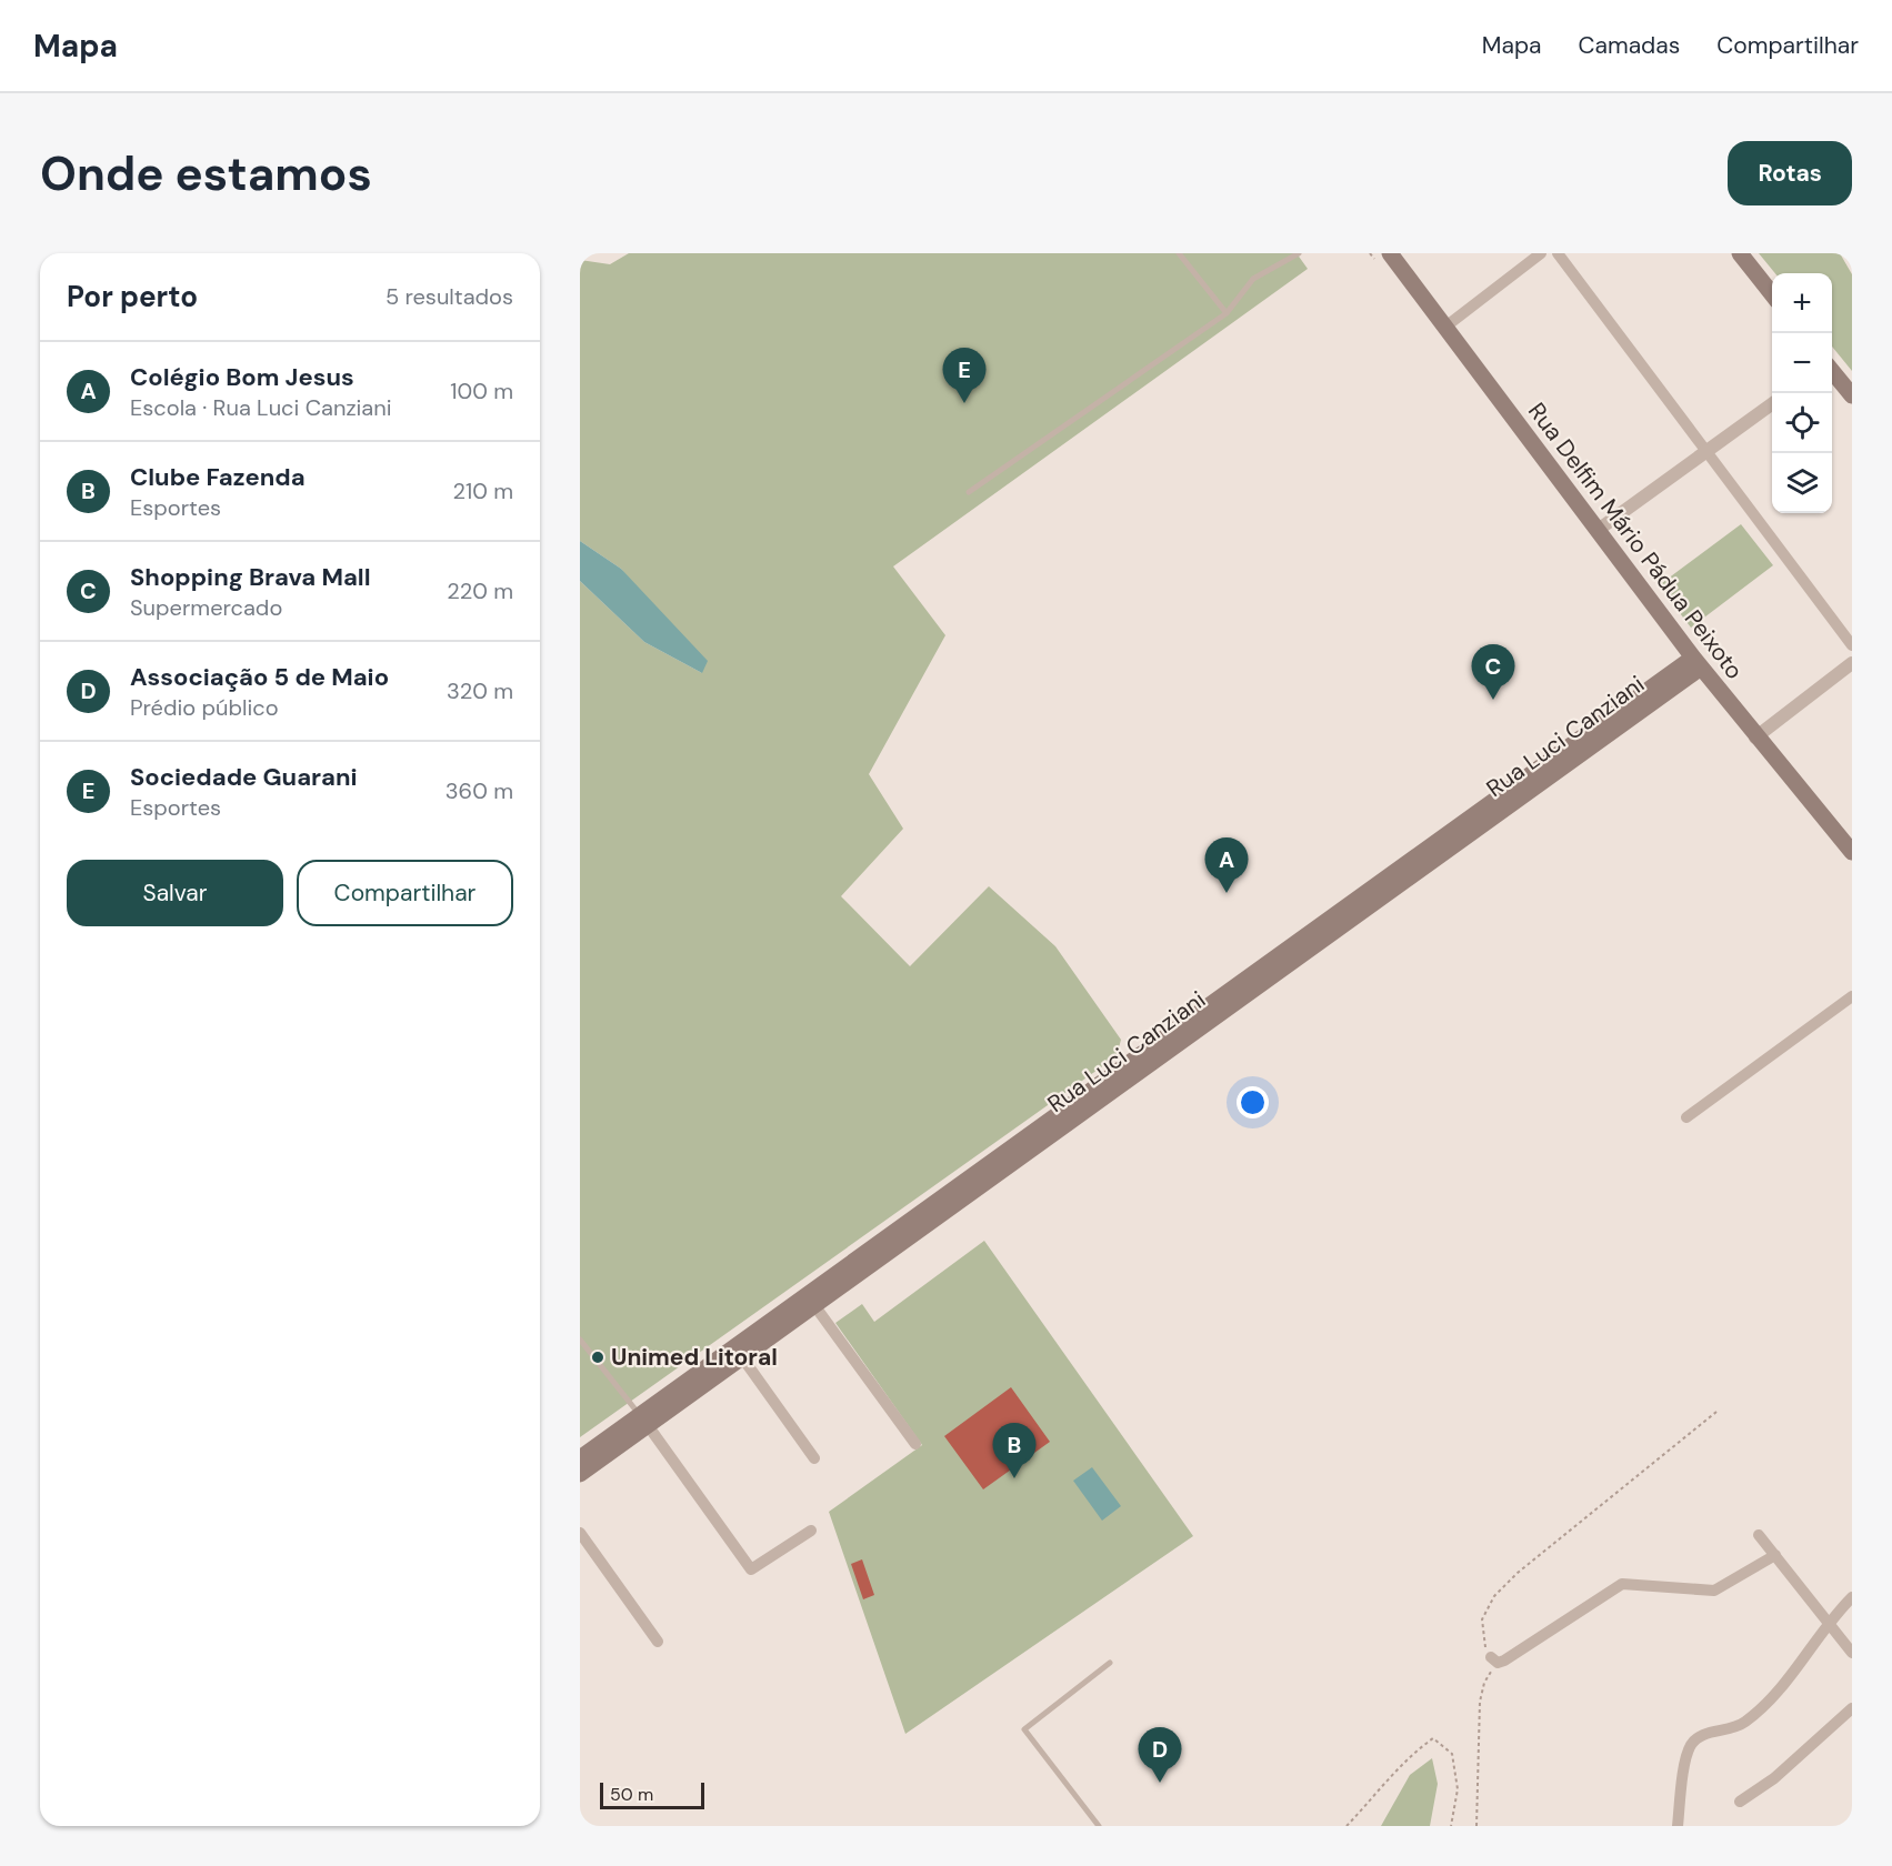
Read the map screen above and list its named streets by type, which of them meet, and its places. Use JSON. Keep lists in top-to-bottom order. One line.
{"streets":{"main road":["Rua Delfim Mário Pádua Peixoto","Rua Luci Canziani"]},"crossings":[["Rua Delfim Mário Pádua Peixoto","Rua Luci Canziani"]],"places":["Unimed Litoral"],"scale_bar":"50 m","page":{"header":"Mapa","nav":["Mapa","Camadas","Compartilhar"],"buttons":["Rotas",["Salvar","Compartilhar"]],"title":"Onde estamos","heading":["Por perto","5 resultados"],"map_buttons":["+","−"],"list":[{"mark":"A","name":"Colégio Bom Jesus","note":"Escola · Rua Luci Canziani","value":"100 m"},{"mark":"B","name":"Clube Fazenda","note":"Esportes","value":"210 m"},{"mark":"C","name":"Shopping Brava Mall","note":"Supermercado","value":"220 m"},{"mark":"D","name":"Associação 5 de Maio","note":"Prédio público","value":"320 m"},{"mark":"E","name":"Sociedade Guarani","note":"Esportes","value":"360 m"}],"pins":["E","C","A","B","D"],"scale":"50 m"}}
